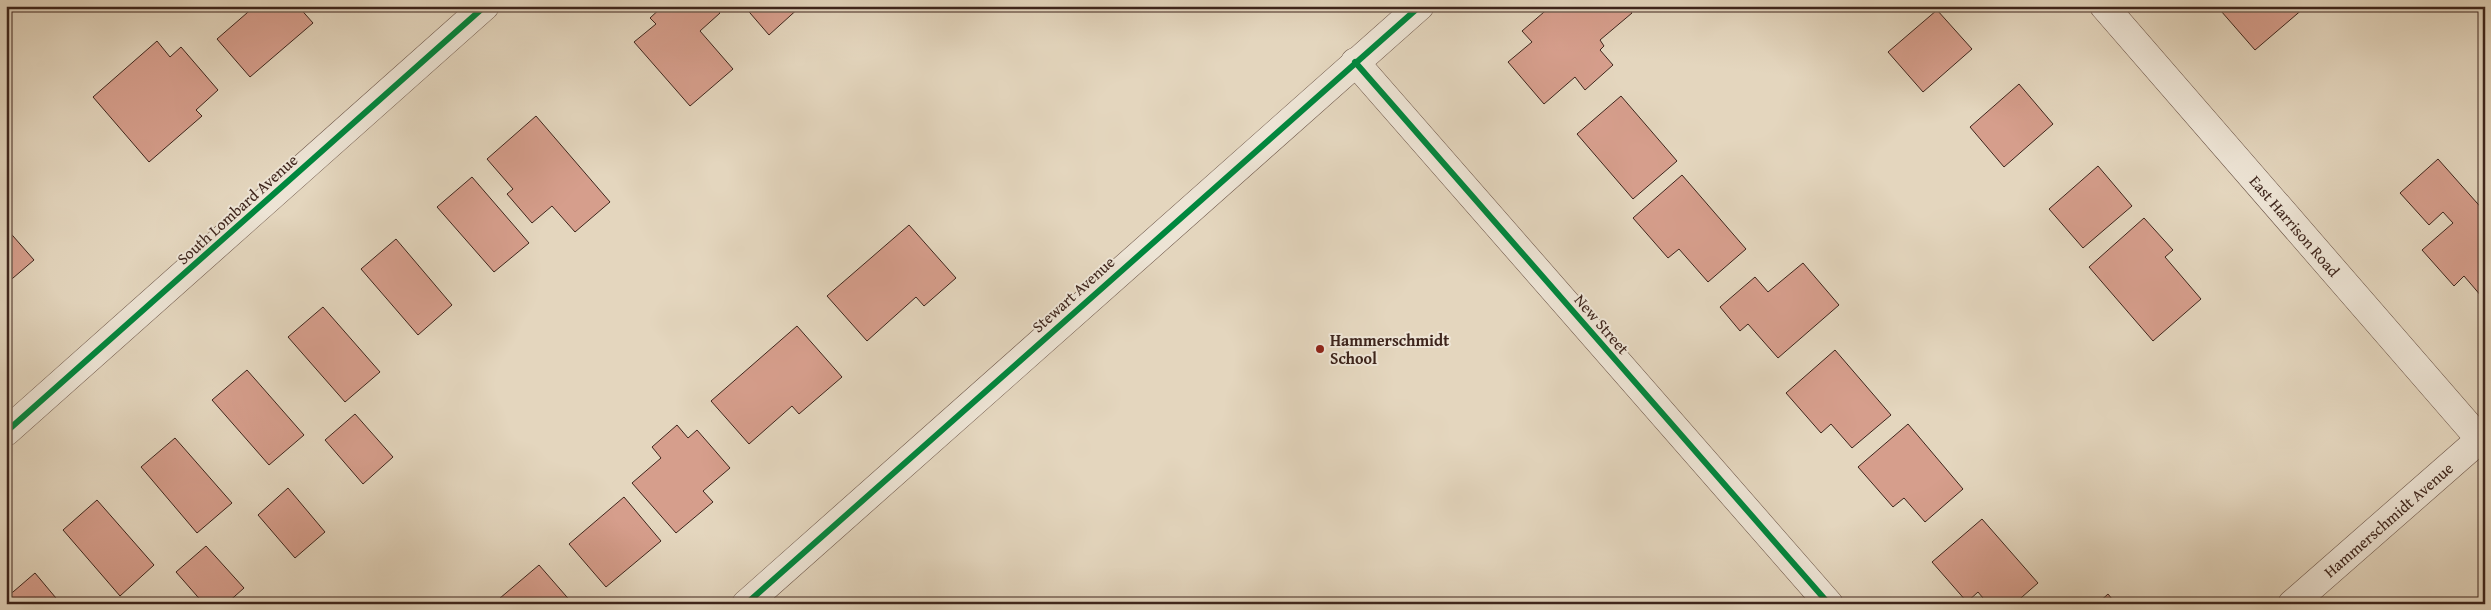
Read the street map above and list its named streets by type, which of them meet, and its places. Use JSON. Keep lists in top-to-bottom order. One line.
{"streets":{"street":["South Lombard Avenue","East Harrison Road","Stewart Avenue","New Street","Hammerschmidt Avenue"]},"crossings":[["East Harrison Road","Hammerschmidt Avenue"],["Stewart Avenue","New Street"]],"places":["Hammerschmidt School"]}
